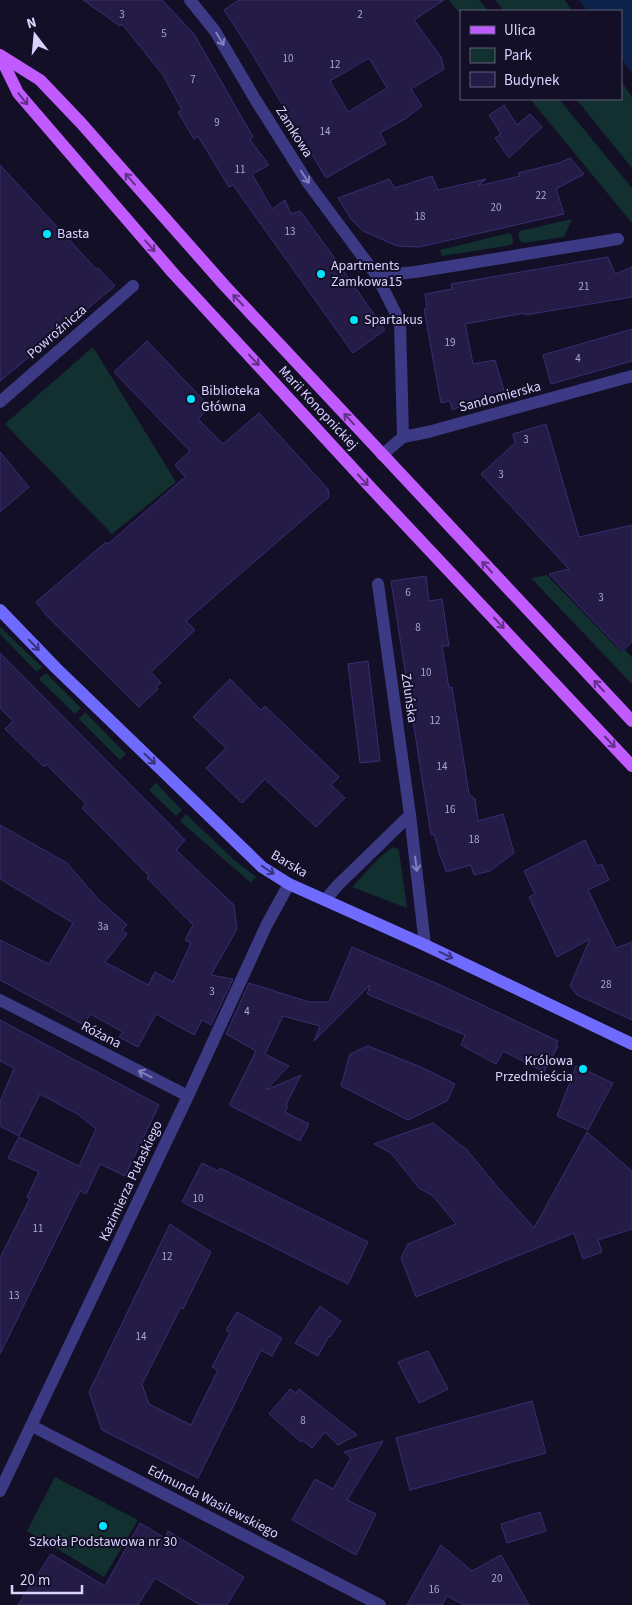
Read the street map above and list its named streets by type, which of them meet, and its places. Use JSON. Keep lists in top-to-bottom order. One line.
{"streets":{"main road":["Marii Konopnickiej"],"street":["Zamkowa","Powroźnicza","Sandomierska","Zduńska","Barska","Różana","Kazimierza Pułaskiego","Edmunda Wasilewskiego"]},"crossings":[["Zamkowa","Sandomierska"],["Zduńska","Barska"],["Barska","Kazimierza Pułaskiego"],["Różana","Kazimierza Pułaskiego"],["Kazimierza Pułaskiego","Edmunda Wasilewskiego"]],"one_way":["Zamkowa","Zduńska","Barska","Różana"],"places":["Basta","Apartments Zamkowa15","Spartakus","Biblioteka Główna","Królowa Przedmieścia","Szkoła Podstawowa nr 30"],"house_numbers":["3","2","5","10","12","7","9","14","11","22","20","18","13","21","19","4","3","3","6","3","8","10","12","14","16","18","3a","28","3","4","10","11","12","13","14","8","20","16"],"legend":["Ulica","Park","Budynek"],"scale_bar":"20 m","north":"top"}
